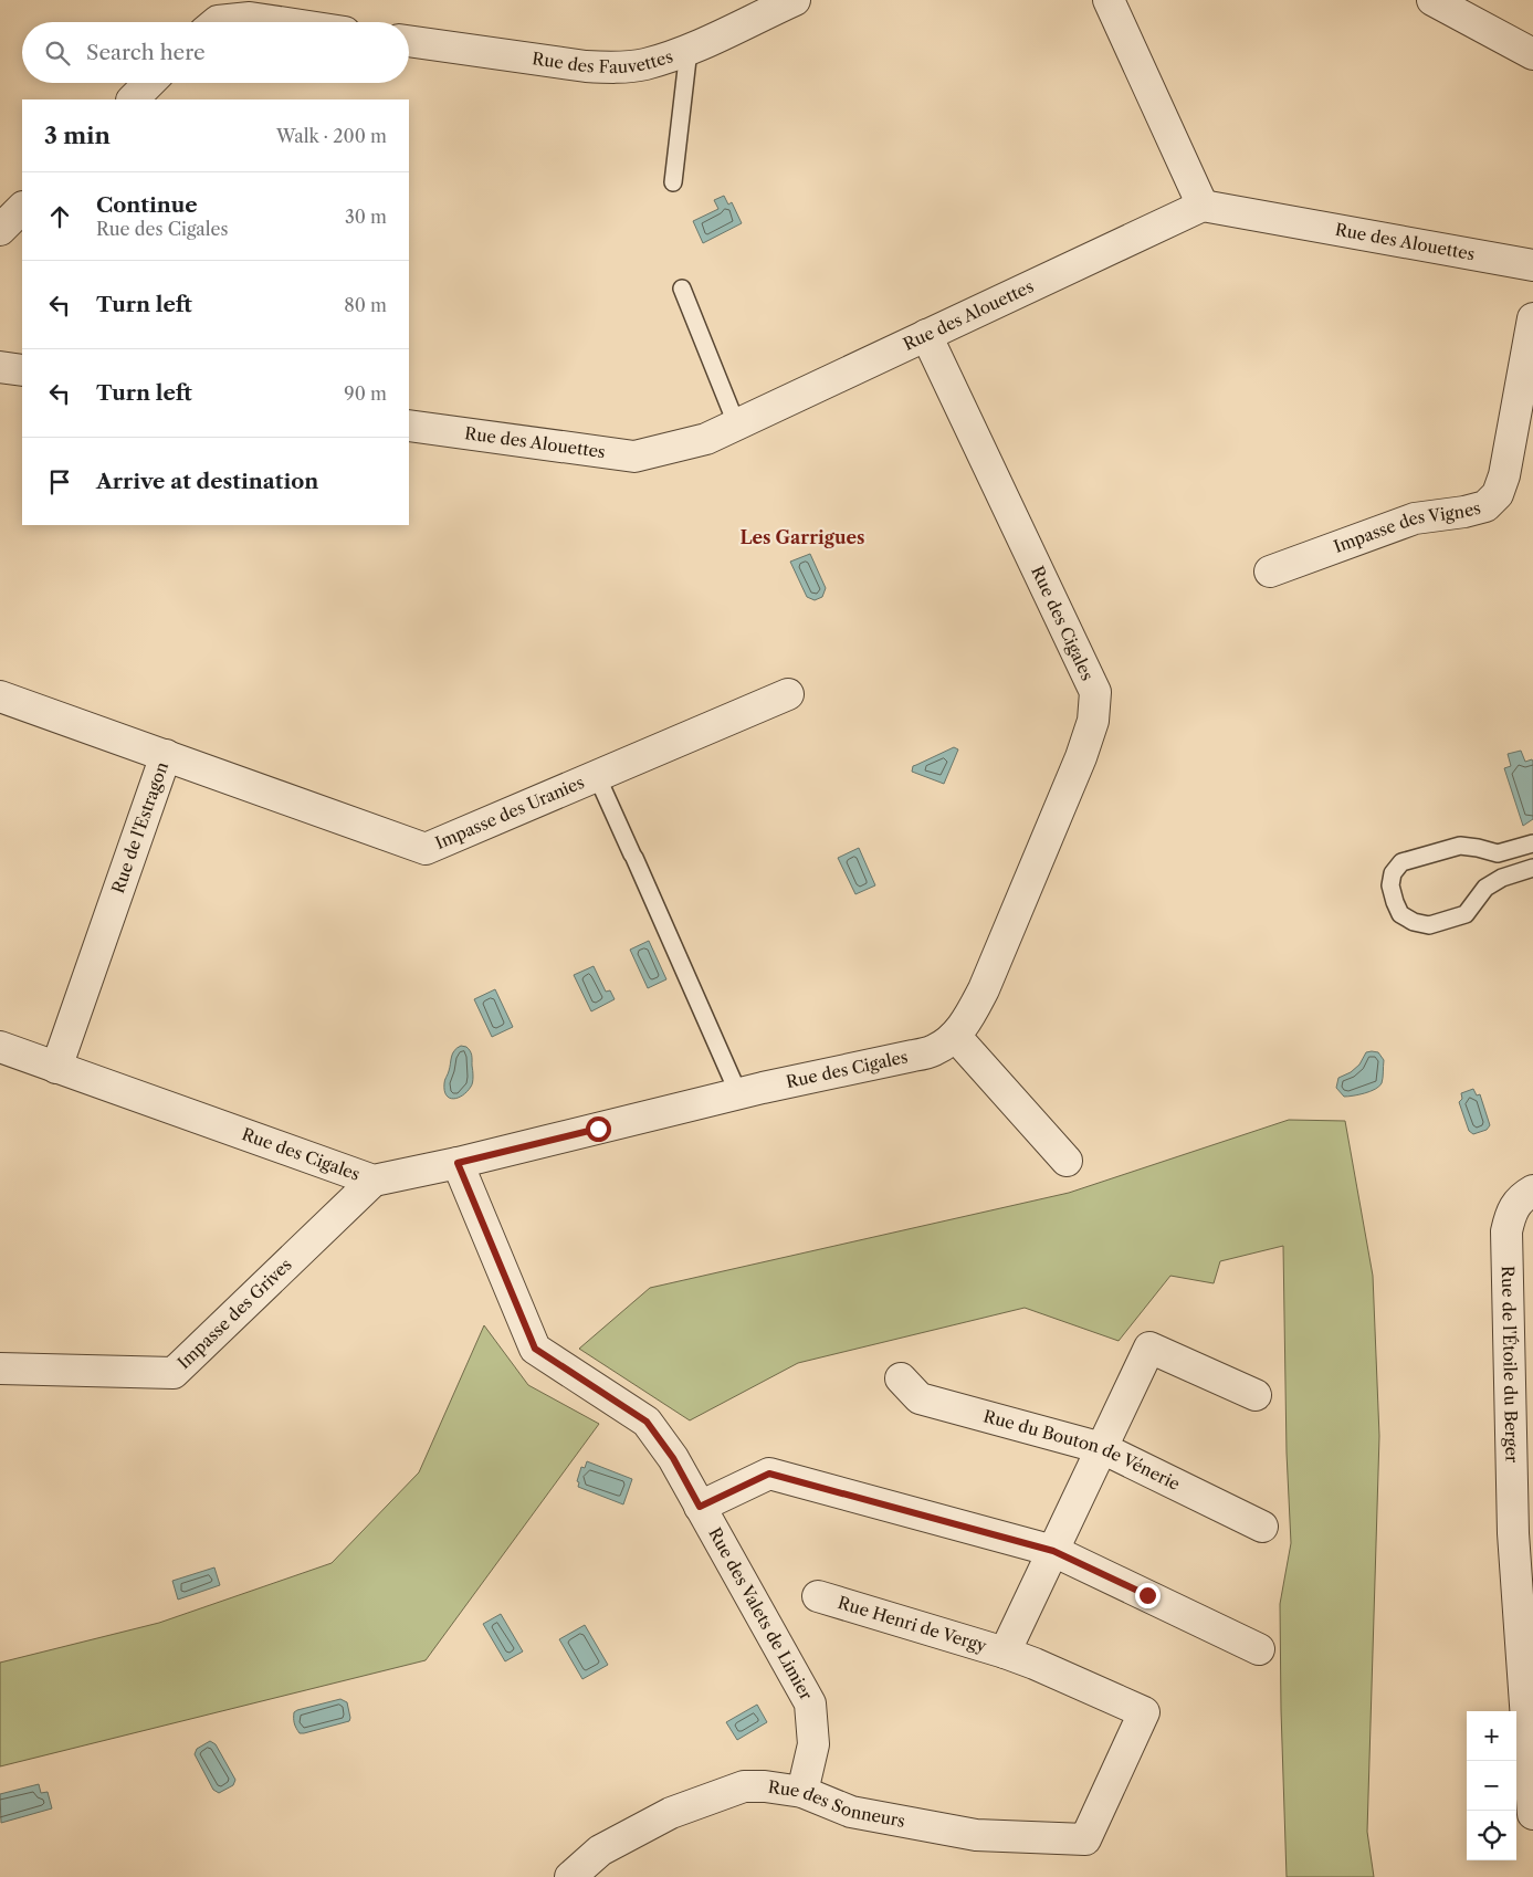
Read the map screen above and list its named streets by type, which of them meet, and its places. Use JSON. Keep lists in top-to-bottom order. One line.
{"streets":{"street":["Rue des Fauvettes","Rue des Alouettes","Impasse des Vignes","Rue des Cigales","Impasse des Uranies","Rue de l'Estragon","Impasse des Grives","Rue de l'Étoile du Berger","Rue du Bouton de Vénerie","Rue des Valets de Limier","Rue Henri de Vergy","Rue des Sonneurs"]},"crossings":[["Rue des Alouettes","Rue des Cigales"],["Rue des Cigales","Rue de l'Estragon"],["Rue des Cigales","Impasse des Grives"],["Rue des Cigales","Rue des Valets de Limier"],["Impasse des Uranies","Rue de l'Estragon"],["Rue du Bouton de Vénerie","Rue Henri de Vergy"],["Rue des Valets de Limier","Rue des Sonneurs"],["Rue Henri de Vergy","Rue des Sonneurs"]],"districts":["Les Garrigues"],"page":{"search":"Search here","heading":["3 min","Walk · 200 m"],"list":[["Continue","Rue des Cigales","30 m"],["Turn left","80 m"],["Turn left","90 m"],"Arrive at destination"],"map_buttons":["+","−"]}}
